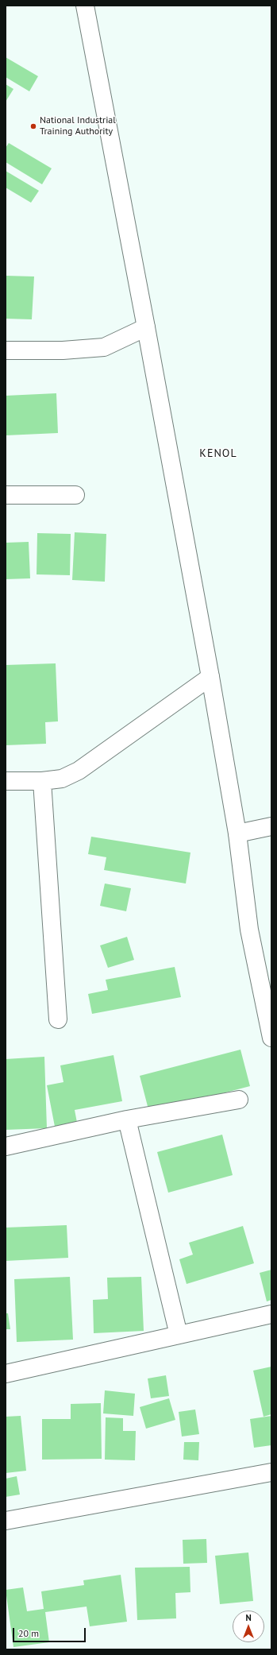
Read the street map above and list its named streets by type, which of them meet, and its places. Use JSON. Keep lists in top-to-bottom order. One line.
{"districts":["KENOL"],"places":["National Industrial Training Authority"],"scale_bar":"20 m","north":"top"}
